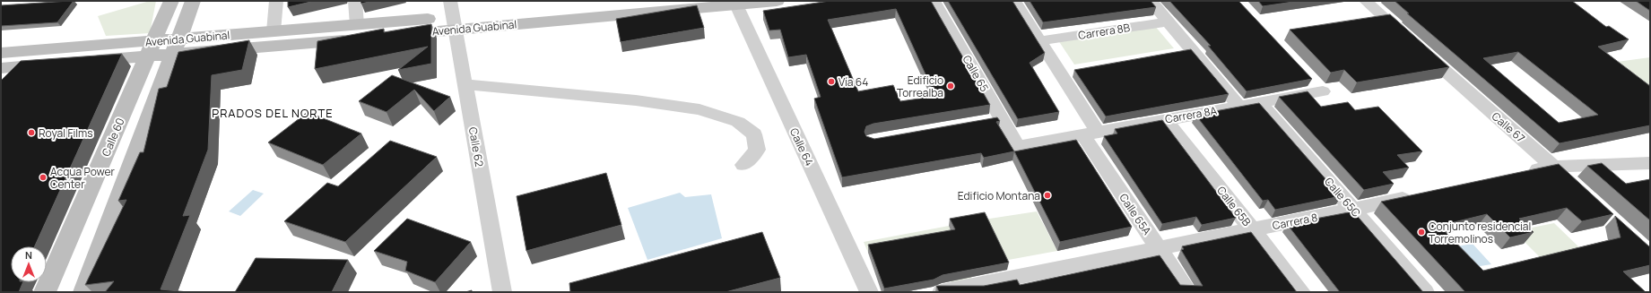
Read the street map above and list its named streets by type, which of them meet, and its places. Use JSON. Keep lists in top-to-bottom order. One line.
{"streets":{"main road":["Avenida Guabinal","Calle 60"],"street":["Carrera 8B","Calle 65","Carrera 8A","Calle 67","Calle 62","Calle 64","Calle 65C","Calle 65B","Calle 65A","Carrera 8"]},"crossings":[["Avenida Guabinal","Calle 60"],["Avenida Guabinal","Calle 62"],["Avenida Guabinal","Calle 64"],["Carrera 8B","Calle 65A"],["Calle 65","Carrera 8A"],["Carrera 8A","Calle 65C"],["Carrera 8A","Calle 65B"],["Carrera 8A","Calle 65A"],["Calle 65C","Carrera 8"],["Calle 65B","Carrera 8"],["Calle 65A","Carrera 8"]],"districts":["PRADOS DEL NORTE"],"places":["Vía 64","Edificio Torrealba","Royal Films","Acqua Power Center","Edificio Montana","Conjunto residencial Torremolinos"],"north":"top"}
